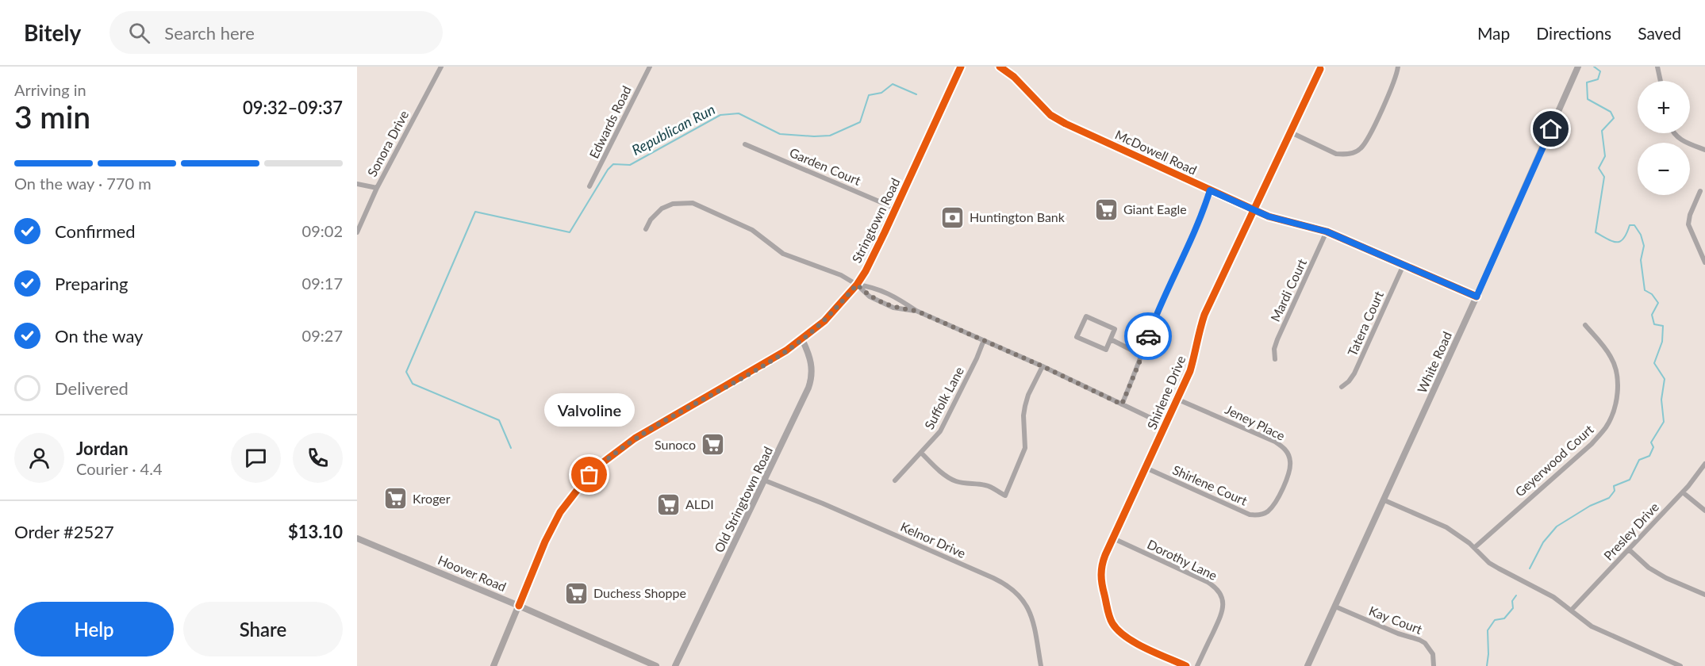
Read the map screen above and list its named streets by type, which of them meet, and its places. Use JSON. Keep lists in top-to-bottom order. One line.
{"streets":{"main road":["Stringtown Road","Hoover Road"],"street":["Edwards Road","Sonora Drive","McDowell Road","Garden Court","Mardi Court","Tatera Court","White Road","Shirlene Drive","Suffolk Lane","Jeney Place","Geyerwood Court","Shirlene Court","Old Stringtown Road","Presley Drive","Kelnor Drive","Dorothy Lane","Kay Court"]},"crossings":[["McDowell Road","Mardi Court"],["McDowell Road","Tatera Court"],["McDowell Road","White Road"],["McDowell Road","Shirlene Drive"],["Garden Court","Stringtown Road"],["Stringtown Road","Old Stringtown Road"],["Stringtown Road","Hoover Road"],["White Road","Kay Court"],["Shirlene Drive","Jeney Place"],["Shirlene Drive","Shirlene Court"],["Shirlene Drive","Dorothy Lane"],["Jeney Place","Shirlene Court"],["Old Stringtown Road","Kelnor Drive"]],"water":["Republican Run"],"places":{"supermarket":["Giant Eagle","Sunoco","Kroger","ALDI","Duchess Shoppe"],"bank":["Huntington Bank"],"other":["Valvoline"]},"page":{"header":"Bitely","search":"Search here","nav":["Map","Directions","Saved"],"heading":["3 min","Arriving in","09:32–09:37"],"panel":["Jordan","Courier · 4.4","Order #2527","$13.10"],"map_buttons":["+","−"],"bar":"On the way · 770 m","list":[["Confirmed","09:02"],["Preparing","09:17"],["On the way","09:27"],"Delivered"],"bubble":"Valvoline","buttons":["Help","Share"]}}
